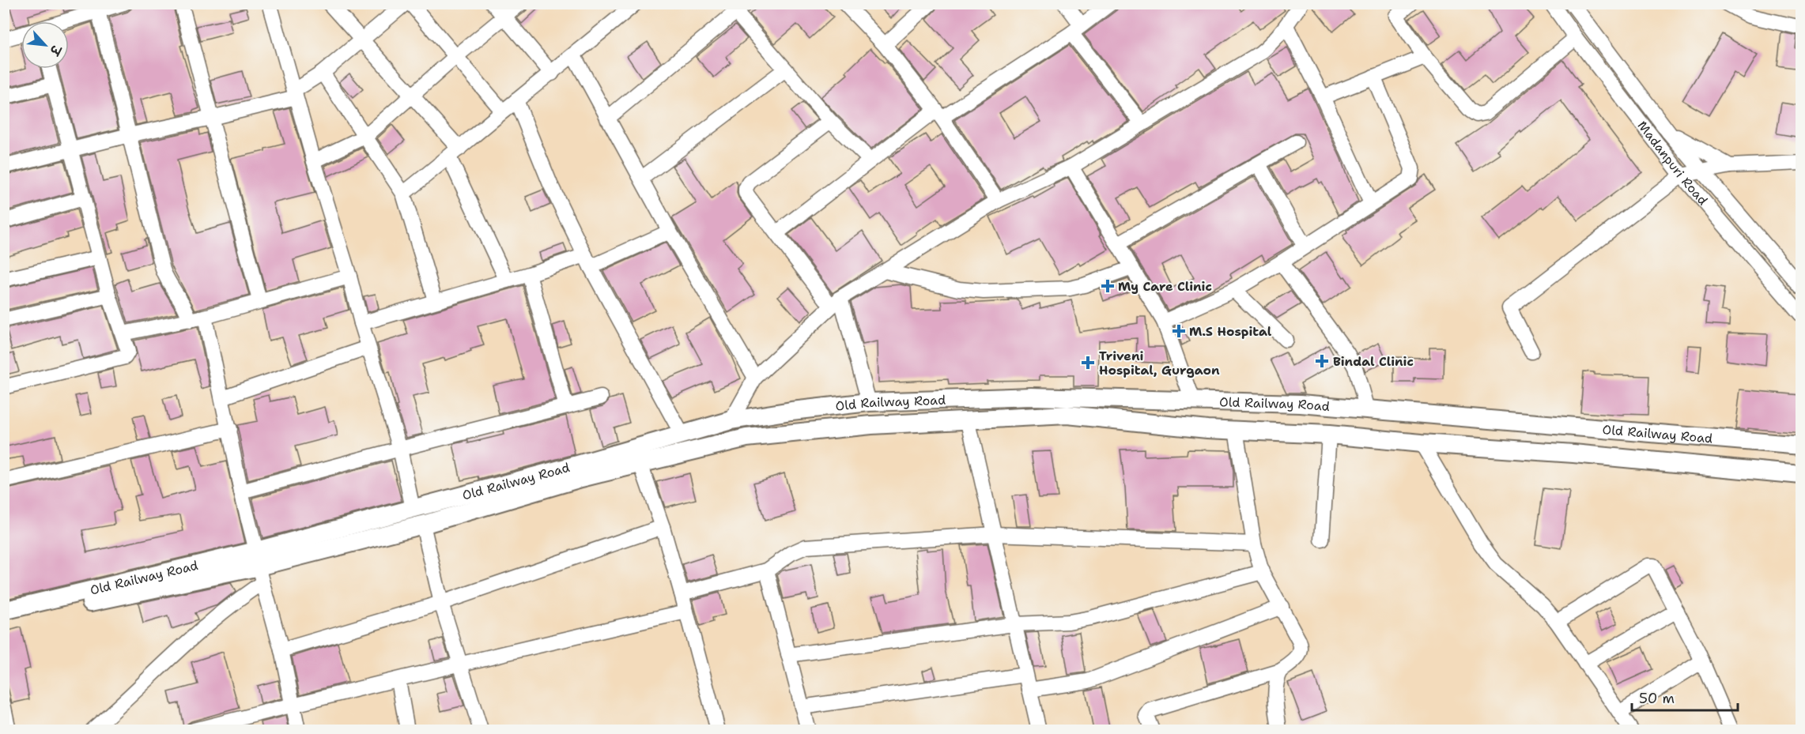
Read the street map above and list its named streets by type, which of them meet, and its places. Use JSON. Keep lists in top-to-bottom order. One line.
{"streets":{"main road":["Old Railway Road"],"street":["Madanpuri Road"]},"places":{"health":["My Care Clinic","M.S Hospital","Bindal Clinic","Triveni Hospital, Gurgaon"]},"scale_bar":"50 m","north":"bottom right"}
